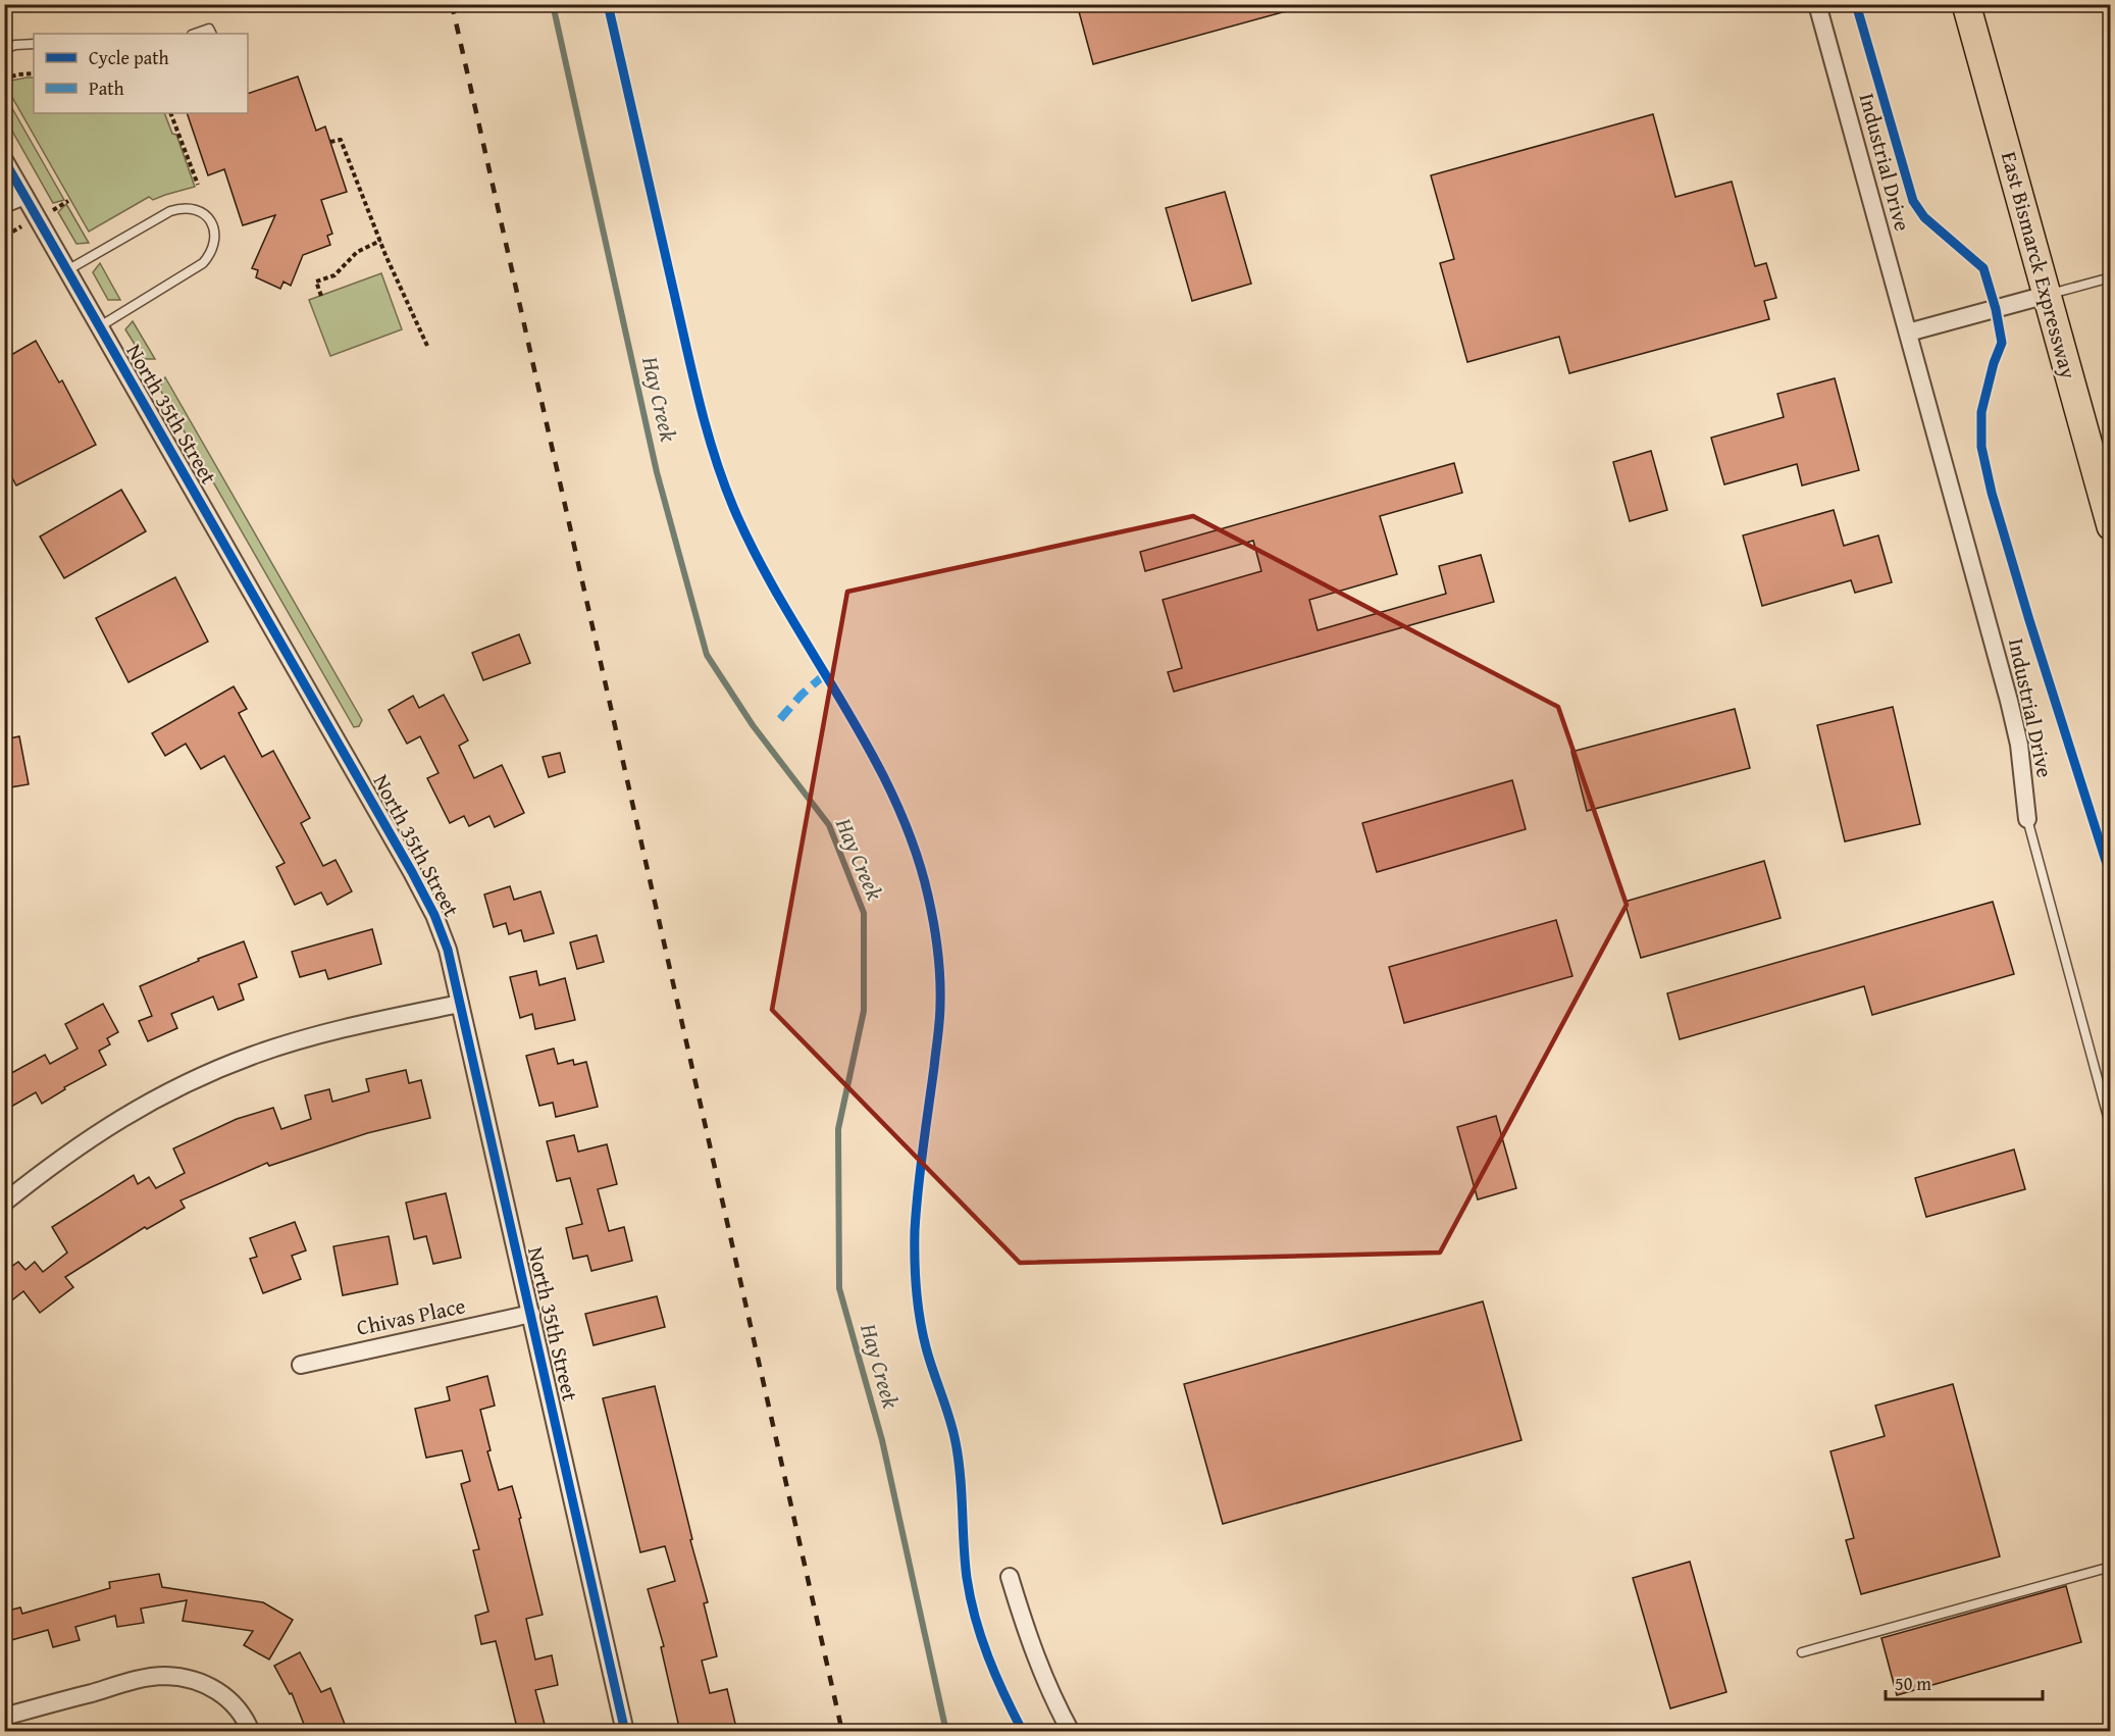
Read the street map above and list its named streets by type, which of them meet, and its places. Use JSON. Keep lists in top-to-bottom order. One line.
{"streets":{"main road":["East Bismarck Expressway"],"street":["Industrial Drive","North 35th Street","Chivas Place"]},"crossings":[["North 35th Street","Chivas Place"]],"water":["Hay Creek"],"legend":["Cycle path","Path"],"scale_bar":"50 m"}
